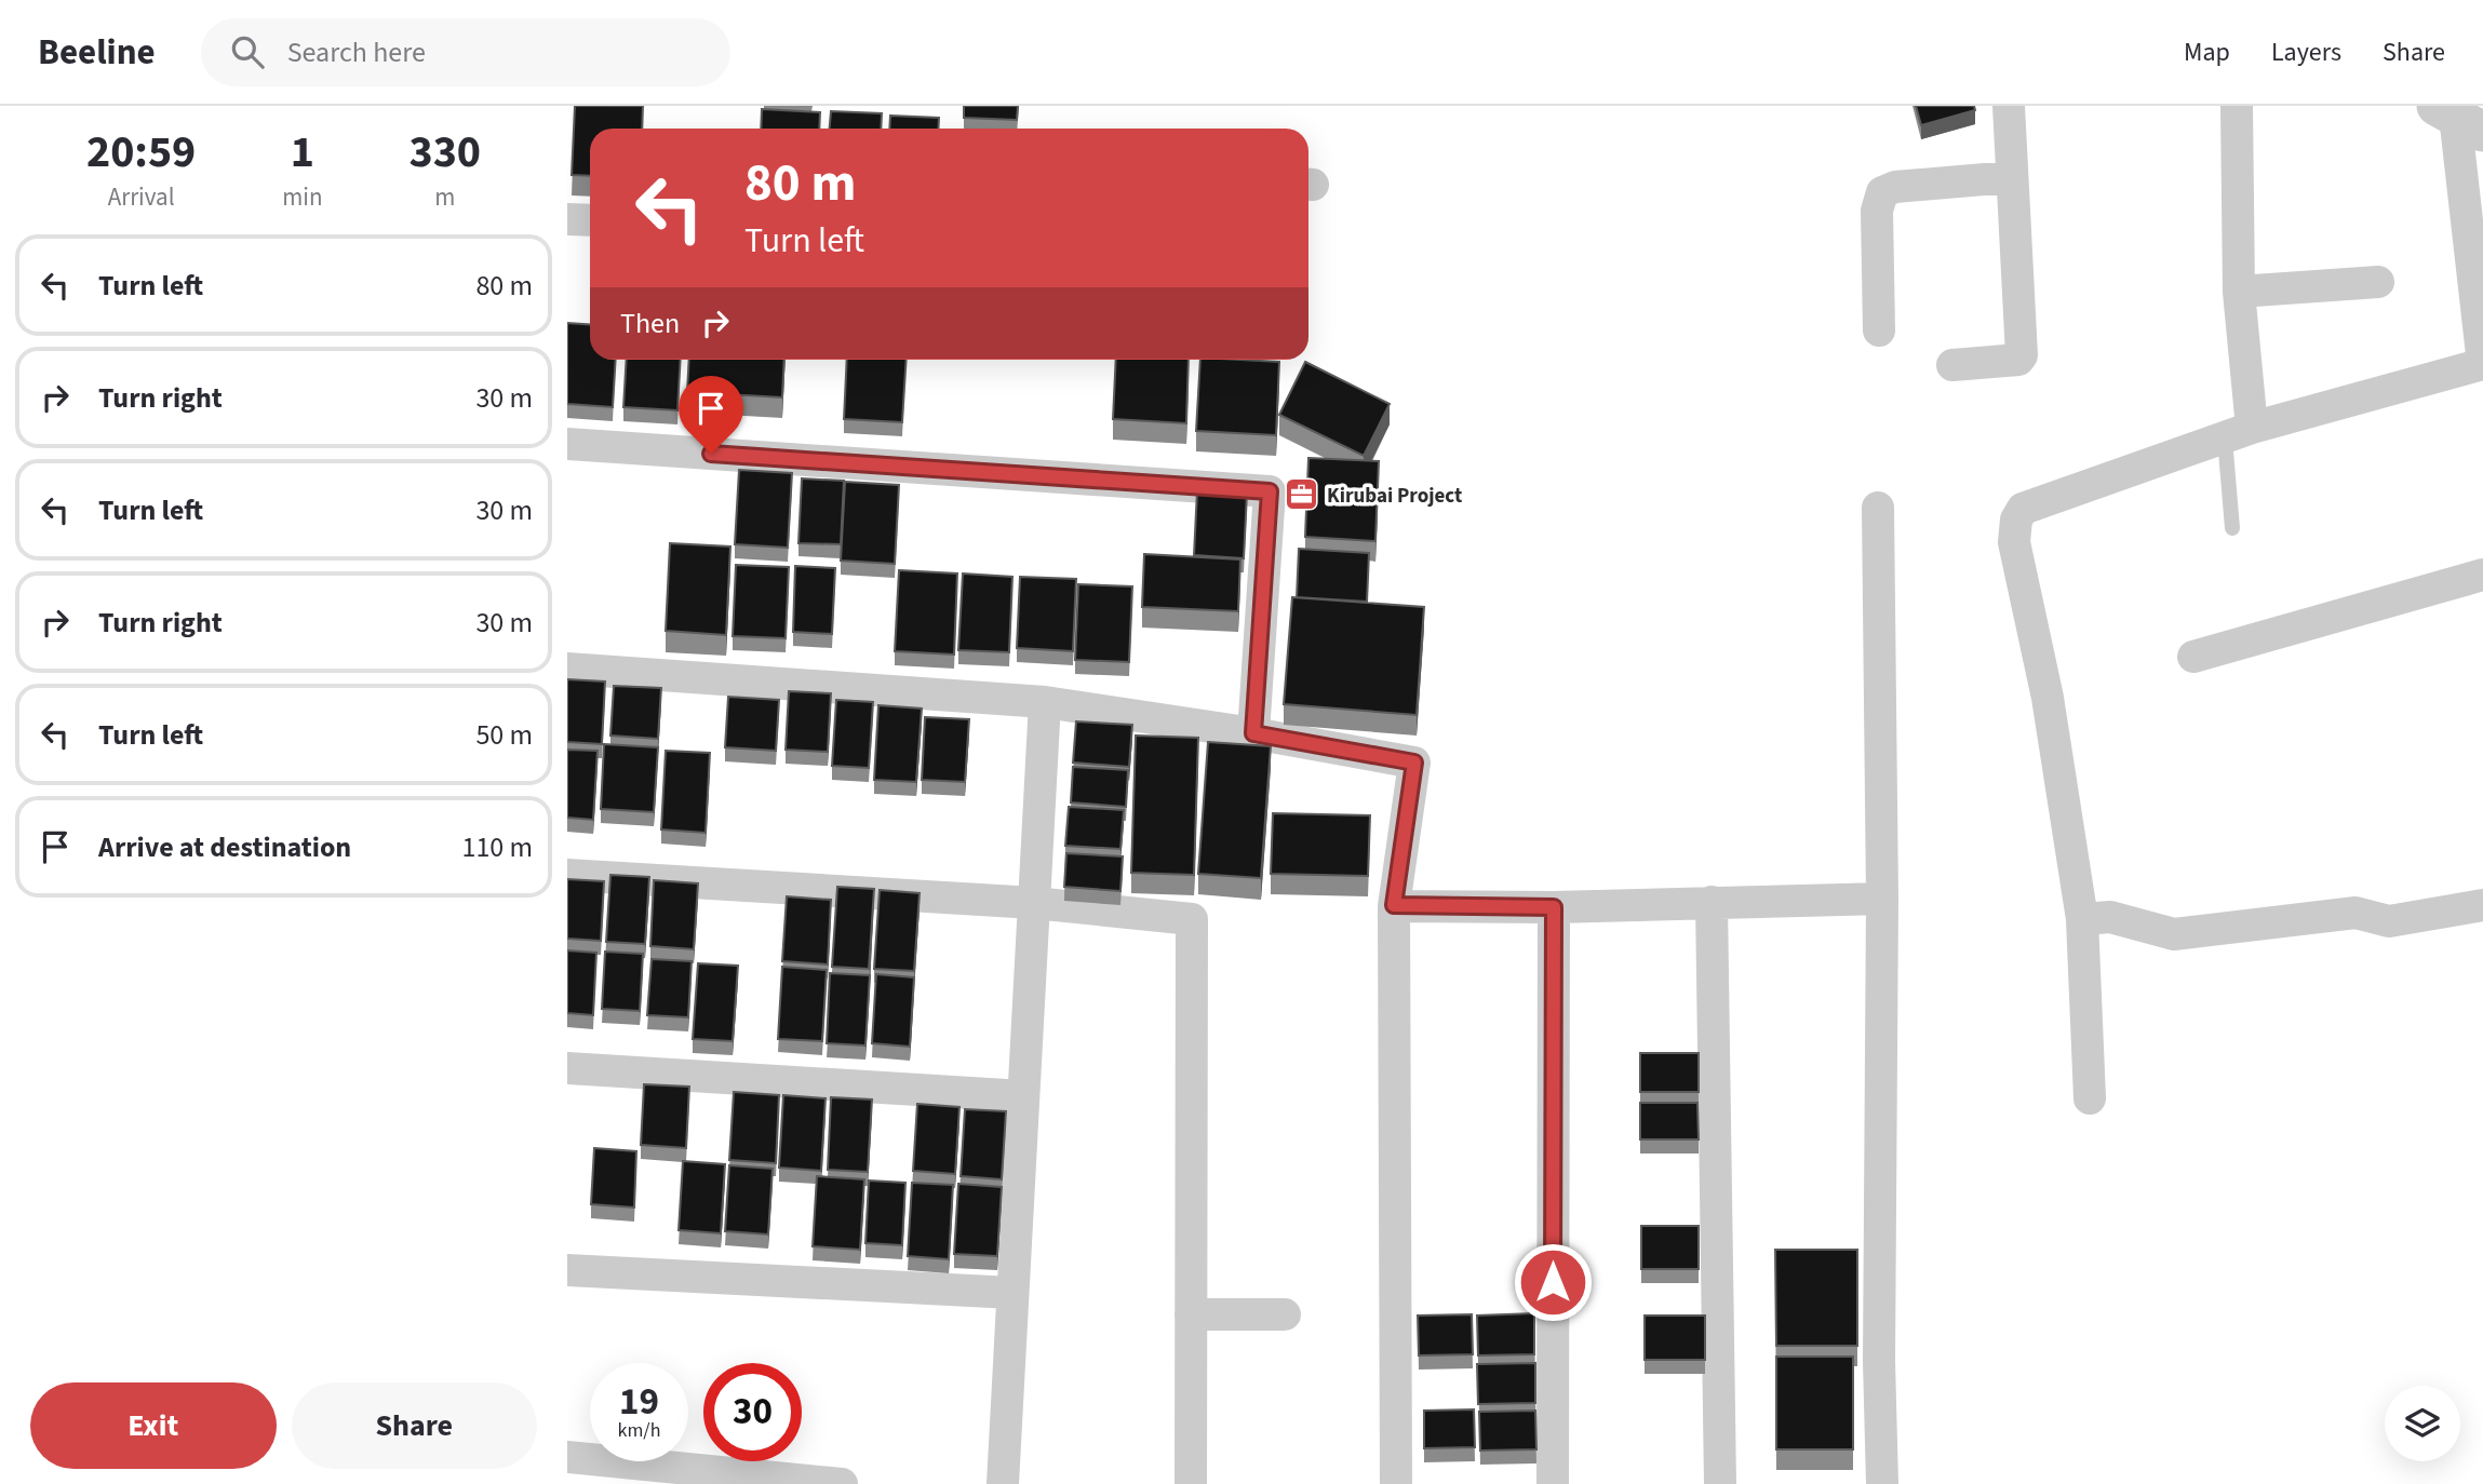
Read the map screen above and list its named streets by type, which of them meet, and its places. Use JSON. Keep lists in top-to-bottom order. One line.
{"places":{"office":["Kirubai Project"]},"page":{"header":"Beeline","search":"Search here","nav":["Map","Layers","Share"],"eta":["20:59","Arrival","1","min","330","m"],"turn":["80 m","Turn left"],"list":[{"name":"Turn left","value":"80 m"},{"name":"Turn right","value":"30 m"},{"name":"Turn left","value":"30 m"},{"name":"Turn right","value":"30 m"},{"name":"Turn left","value":"50 m"},{"name":"Arrive at destination","value":"110 m"}],"then":"Then","speed":"19 km/h","limit":"30","buttons":["Exit","Share"]}}
